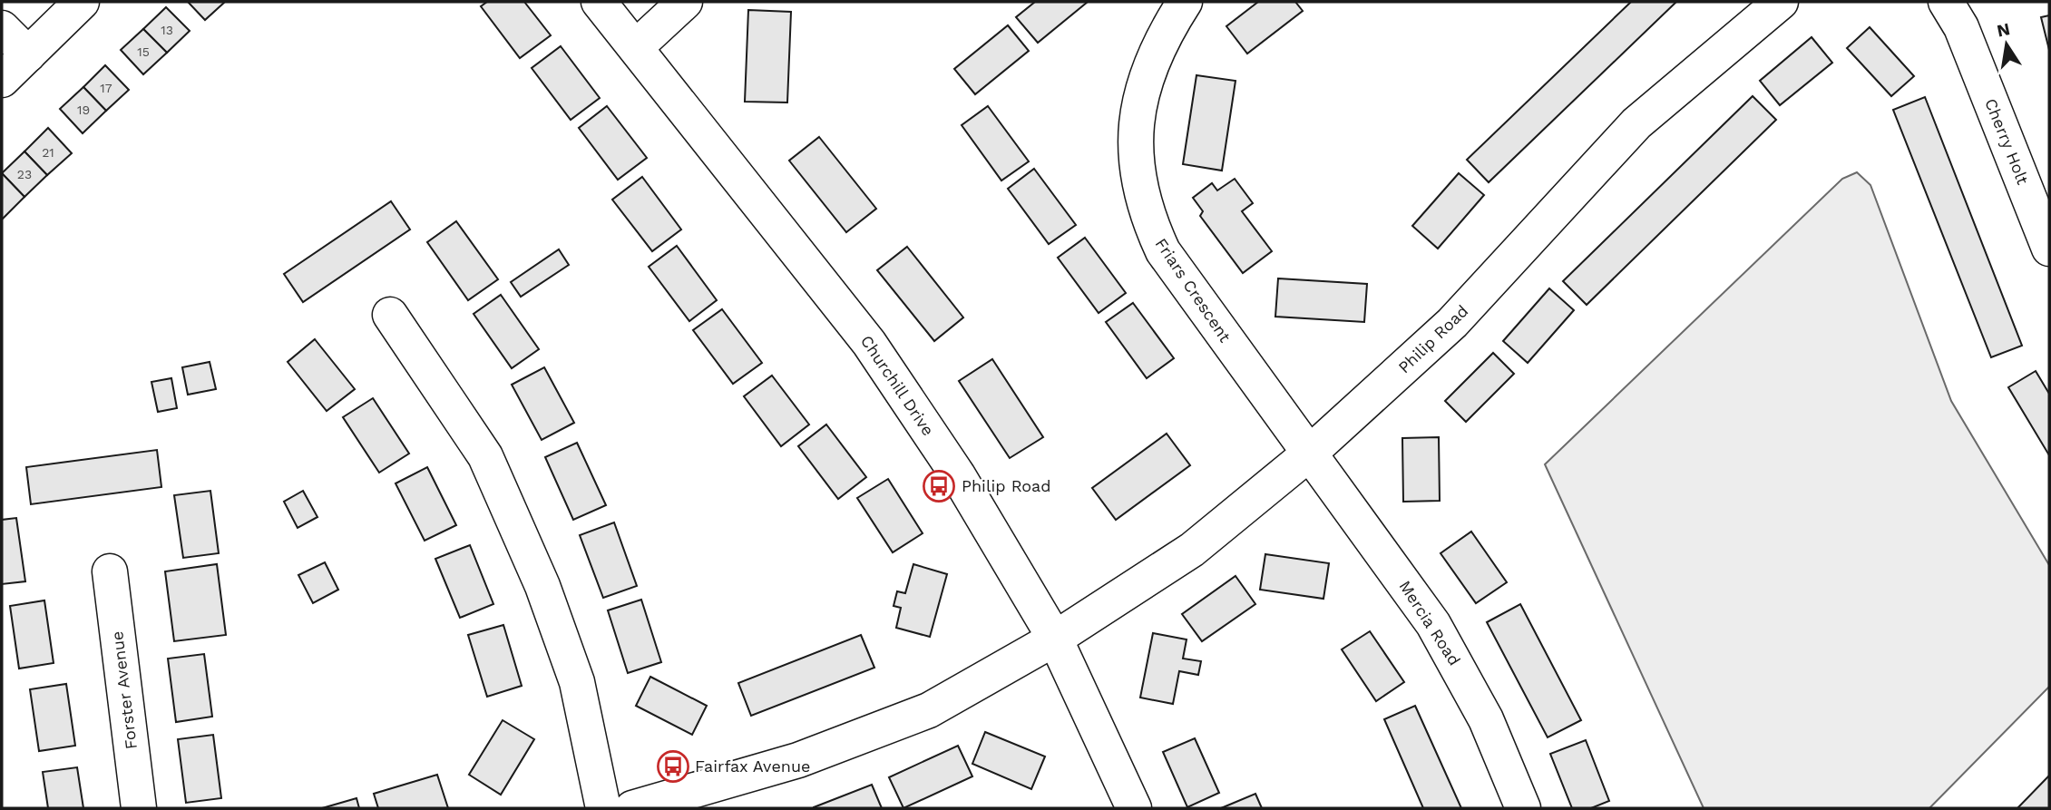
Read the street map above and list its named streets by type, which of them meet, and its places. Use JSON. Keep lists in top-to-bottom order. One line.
{"streets":{"street":["Cherry Holt","Friars Crescent","Philip Road","Churchill Drive","Mercia Road","Forster Avenue"]},"crossings":[["Friars Crescent","Philip Road"],["Friars Crescent","Mercia Road"],["Philip Road","Churchill Drive"],["Philip Road","Mercia Road"]],"places":{"bus stop":["Philip Road","Fairfax Avenue"]},"house_numbers":["13","15","17","19","21","23"],"north":"top"}
